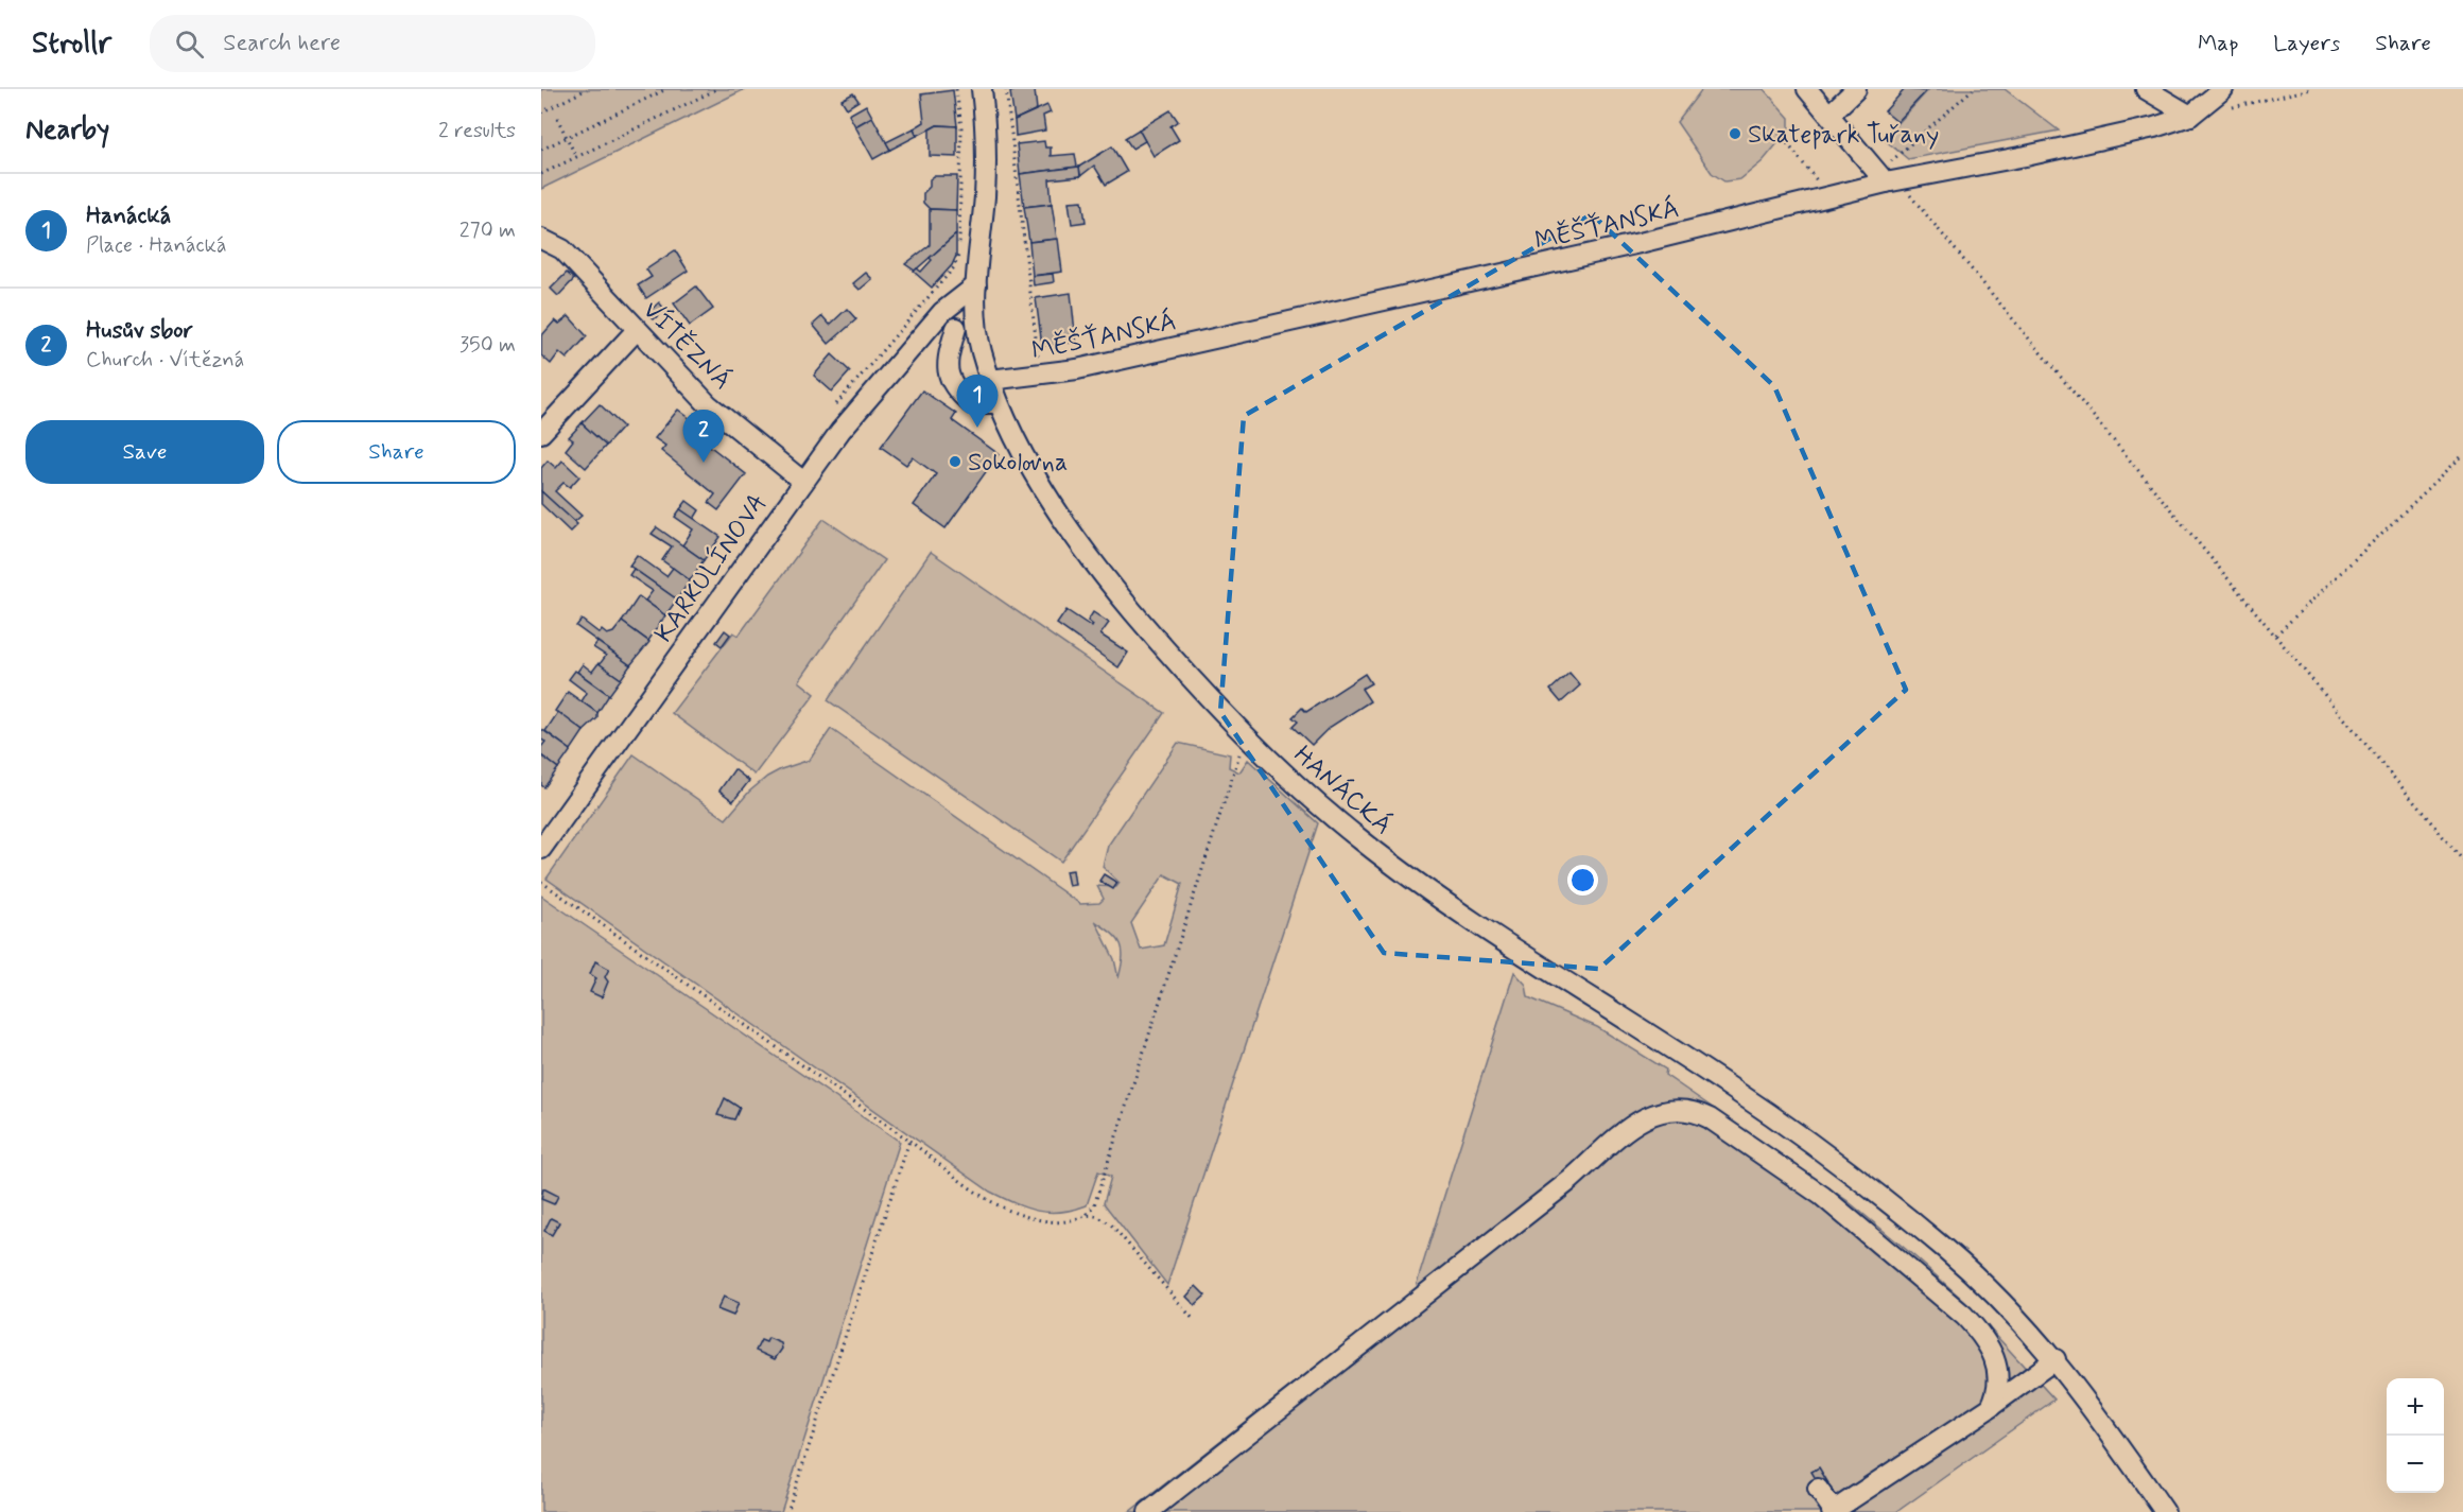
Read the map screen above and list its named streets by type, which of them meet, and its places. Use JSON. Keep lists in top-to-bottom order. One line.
{"streets":{"street":["MĚŠŤANSKÁ","VÍTĚZNÁ","KARKULÍNOVA","HANÁCKÁ"]},"crossings":[["MĚŠŤANSKÁ","HANÁCKÁ"],["VÍTĚZNÁ","KARKULÍNOVA"],["KARKULÍNOVA","HANÁCKÁ"]],"places":["Skatepark Tuřany","Sokolovna"],"page":{"header":"Strollr","search":"Search here","nav":["Map","Layers","Share"],"heading":["Nearby","2 results"],"list":[{"mark":"1","name":"Hanácká","note":"Place · Hanácká","value":"270 m"},{"mark":"2","name":"Husův sbor","note":"Church · Vítězná","value":"350 m"}],"pins":["1","2"],"buttons":["Save","Share"],"map_buttons":["+","−"]}}
